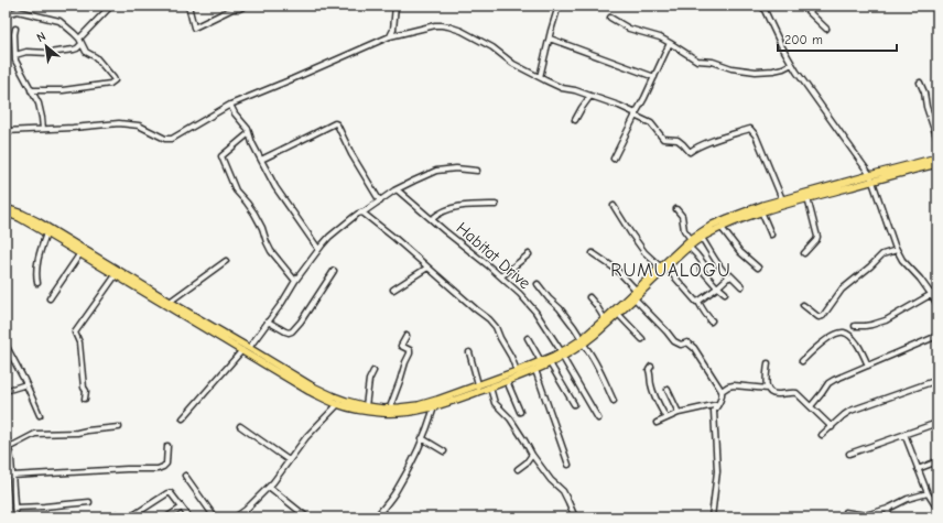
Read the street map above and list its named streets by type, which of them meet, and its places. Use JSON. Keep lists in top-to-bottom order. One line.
{"streets":{"street":["Habitat Drive"]},"districts":["RUMUALOGU"],"scale_bar":"200 m","north":"top left"}
